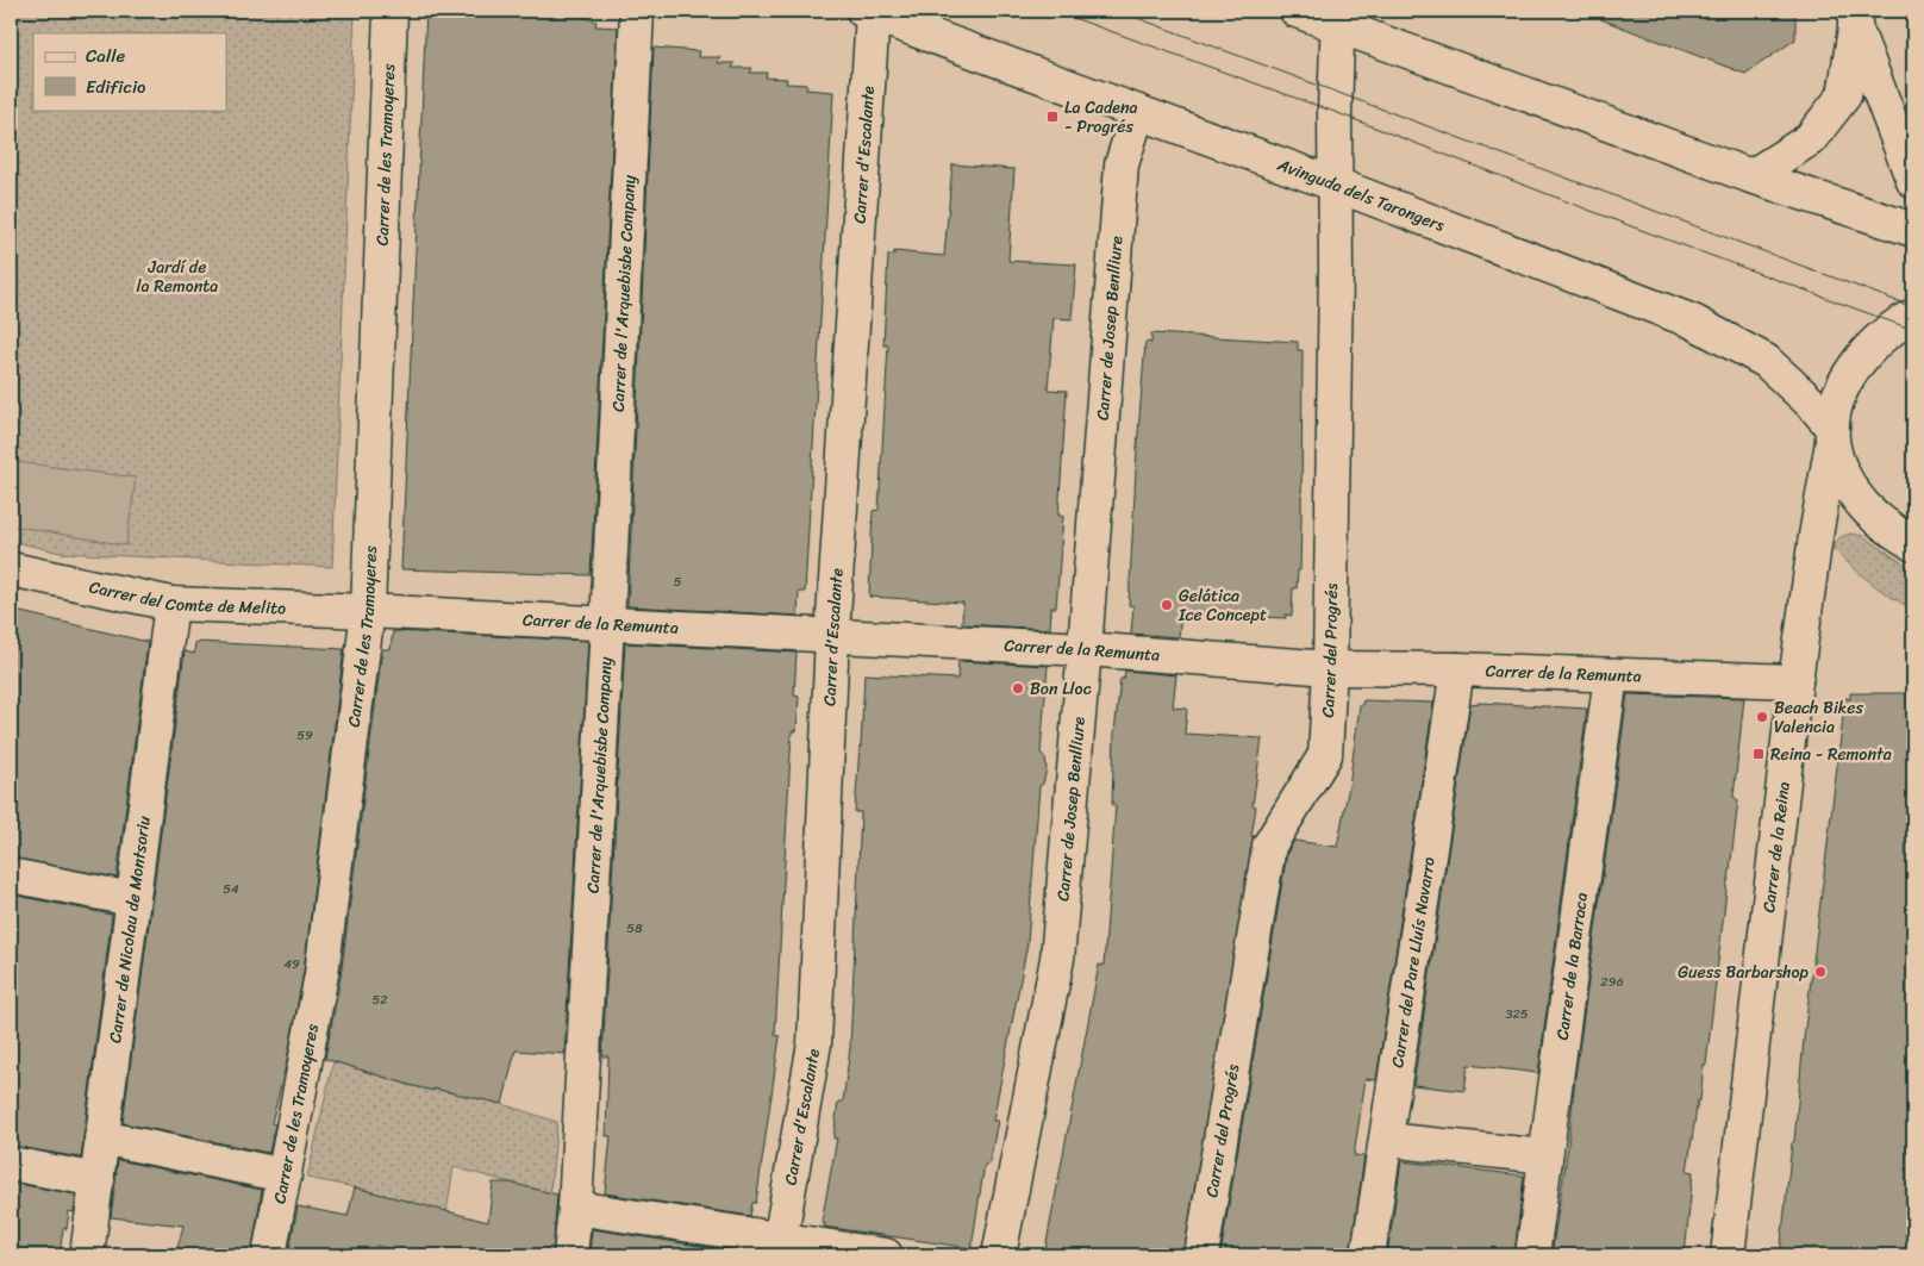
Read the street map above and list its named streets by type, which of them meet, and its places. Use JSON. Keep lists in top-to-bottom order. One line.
{"streets":{"street":["Carrer de les Tramoyeres","Carrer d'Escalante","Avinguda dels Tarongers","Carrer de l'Arquebisbe Company","Carrer de Josep Benlliure","Carrer del Comte de Melito","Carrer de la Remunta","Carrer del Progrés","Carrer de la Reina","Carrer de Nicolau de Montsoriu","Carrer del Pare Lluís Navarro","Carrer de la Barraca"]},"crossings":[["Carrer de les Tramoyeres","Carrer del Comte de Melito"],["Carrer de les Tramoyeres","Carrer de la Remunta"],["Carrer d'Escalante","Avinguda dels Tarongers"],["Carrer d'Escalante","Carrer de la Remunta"],["Avinguda dels Tarongers","Carrer de Josep Benlliure"],["Avinguda dels Tarongers","Carrer del Progrés"],["Avinguda dels Tarongers","Carrer de la Reina"],["Carrer de l'Arquebisbe Company","Carrer de la Remunta"],["Carrer de Josep Benlliure","Carrer de la Remunta"],["Carrer del Comte de Melito","Carrer de la Remunta"],["Carrer del Comte de Melito","Carrer de Nicolau de Montsoriu"],["Carrer de la Remunta","Carrer del Progrés"],["Carrer de la Remunta","Carrer de la Reina"],["Carrer de la Remunta","Carrer del Pare Lluís Navarro"],["Carrer de la Remunta","Carrer de la Barraca"]],"parks":["Jardí de la Remonta"],"places":{"transit":["La Cadena - Progrés","Reina - Remonta"],"other":["Gelática Ice Concept","Bon Lloc","Beach Bikes Valencia","Guess Barbarshop"]},"house_numbers":["5","59","54","58","49","296","52","325"],"legend":["Calle","Edificio"]}
